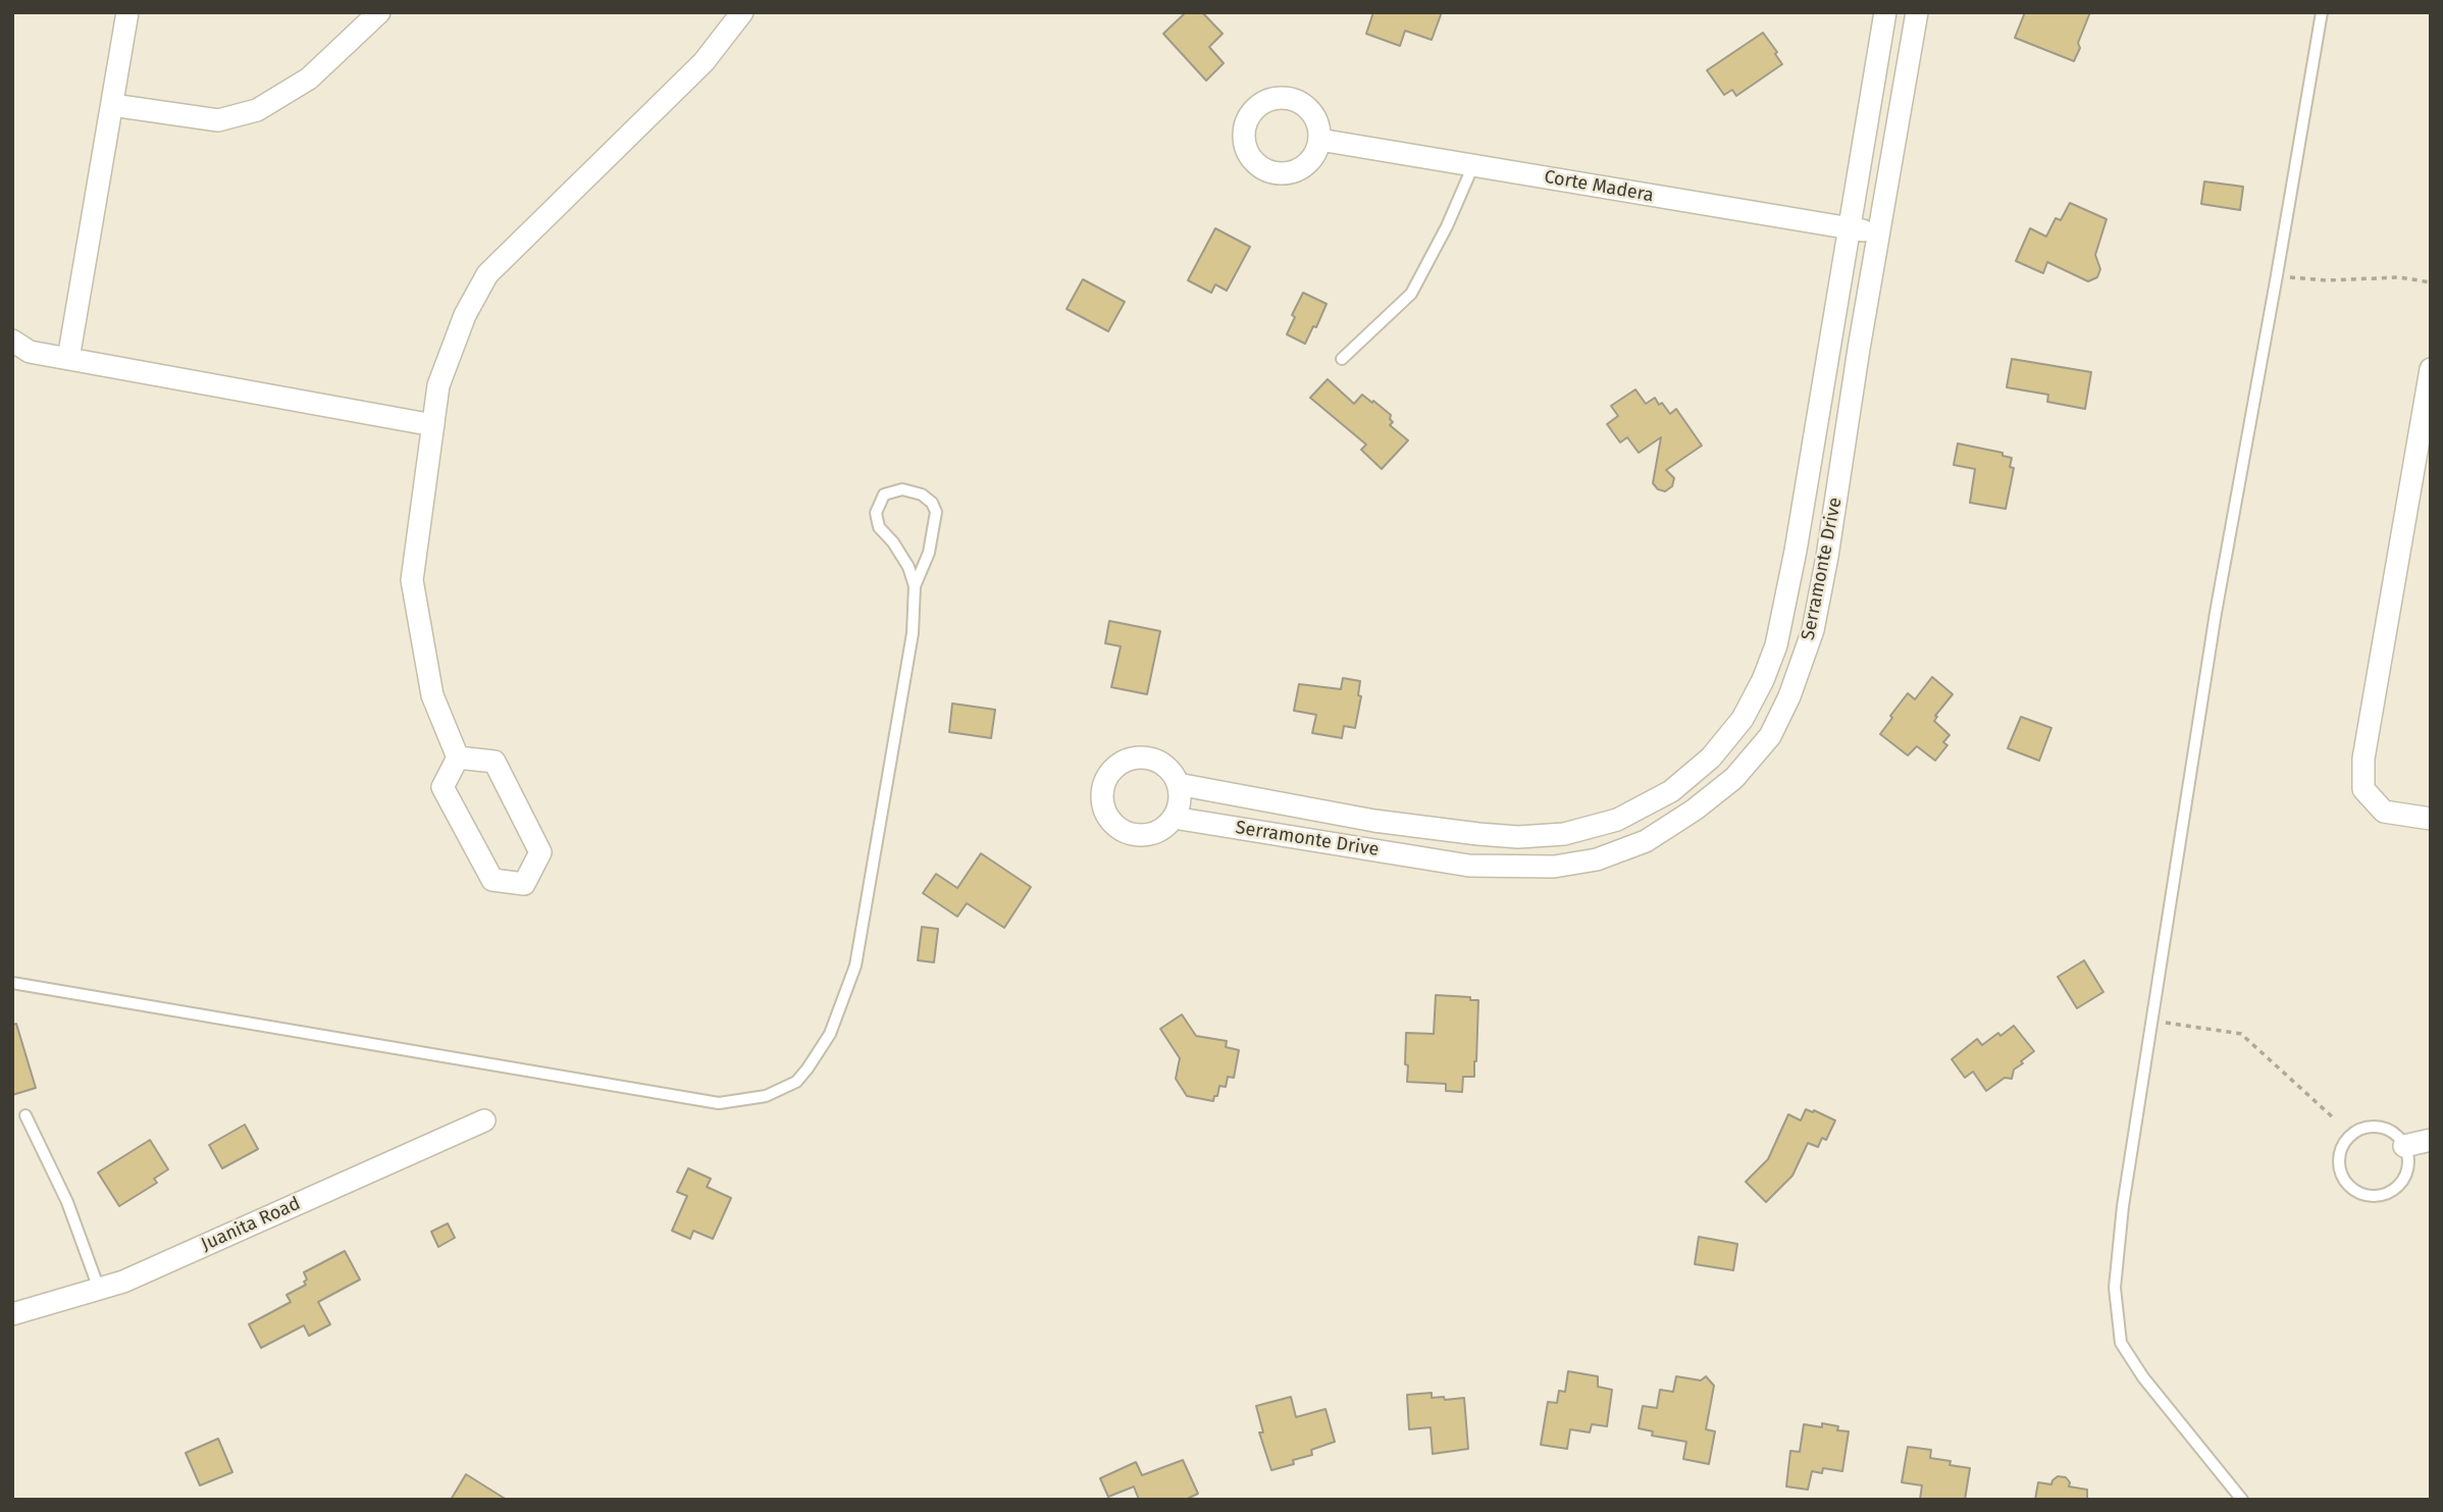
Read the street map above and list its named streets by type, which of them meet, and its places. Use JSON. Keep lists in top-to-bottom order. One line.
{"streets":{"street":["Corte Madera","Serramonte Drive","Juanita Road"]},"crossings":[["Corte Madera","Serramonte Drive"]]}
